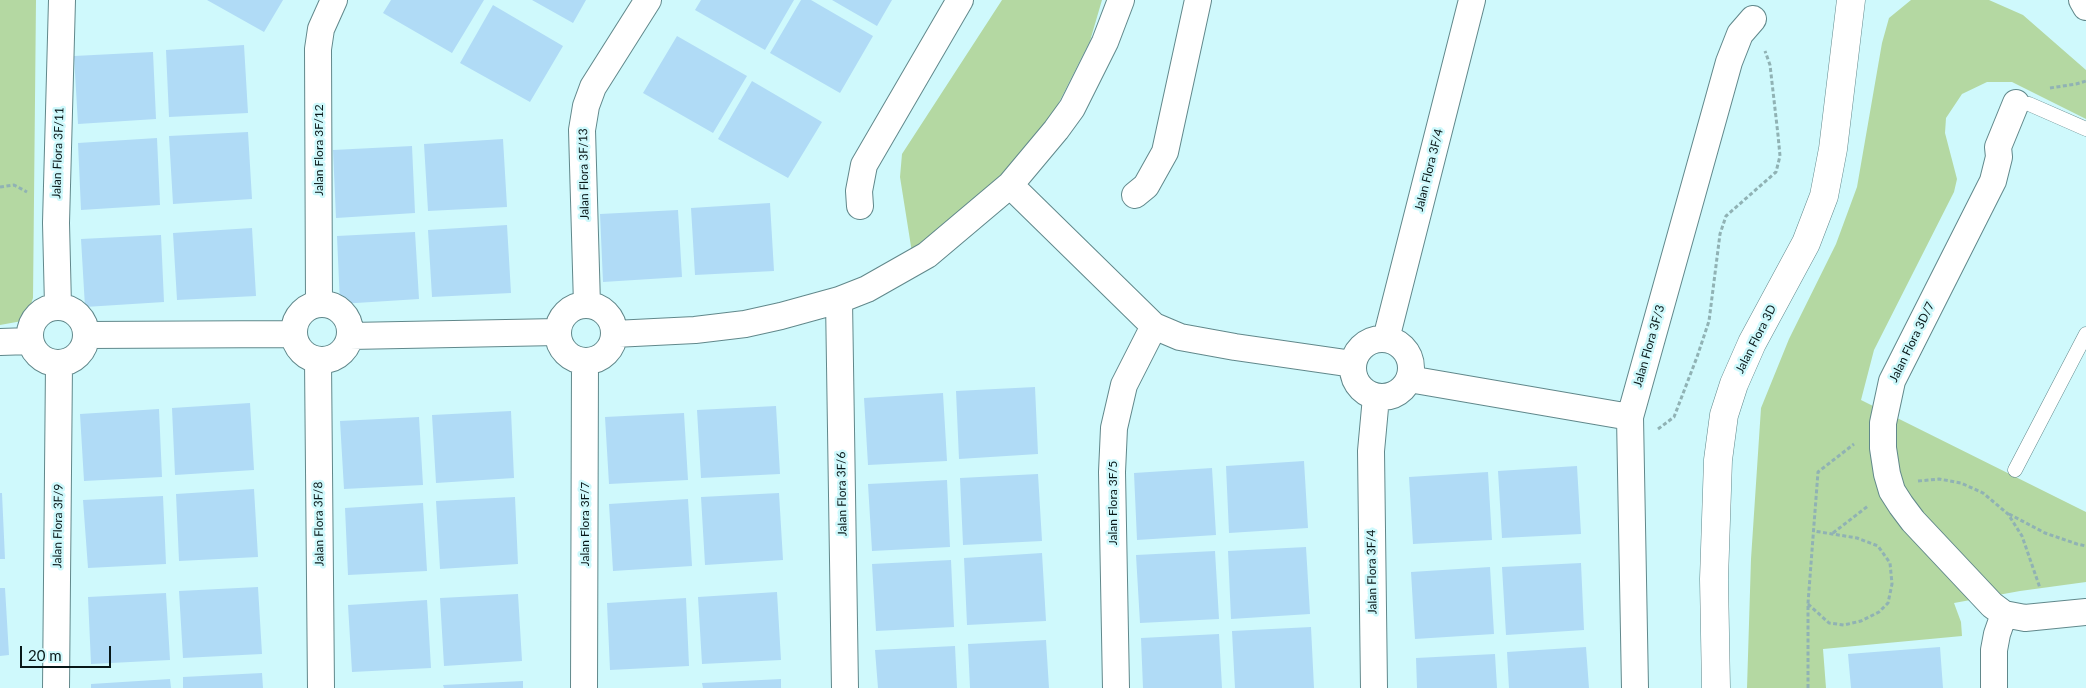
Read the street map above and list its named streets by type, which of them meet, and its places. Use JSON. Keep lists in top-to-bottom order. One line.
{"streets":{"street":["Jalan Flora 3F/12","Jalan Flora 3F/11","Jalan Flora 3F/4","Jalan Flora 3F/13","Jalan Flora 3D","Jalan Flora 3D/7","Jalan Flora 3F/3","Jalan Flora 3F/6","Jalan Flora 3F/5","Jalan Flora 3F/8","Jalan Flora 3F/7","Jalan Flora 3F/9"]},"crossings":[["Jalan Flora 3F/12","Jalan Flora 3F/8"],["Jalan Flora 3F/11","Jalan Flora 3F/9"],["Jalan Flora 3F/13","Jalan Flora 3F/7"]],"scale_bar":"20 m"}
